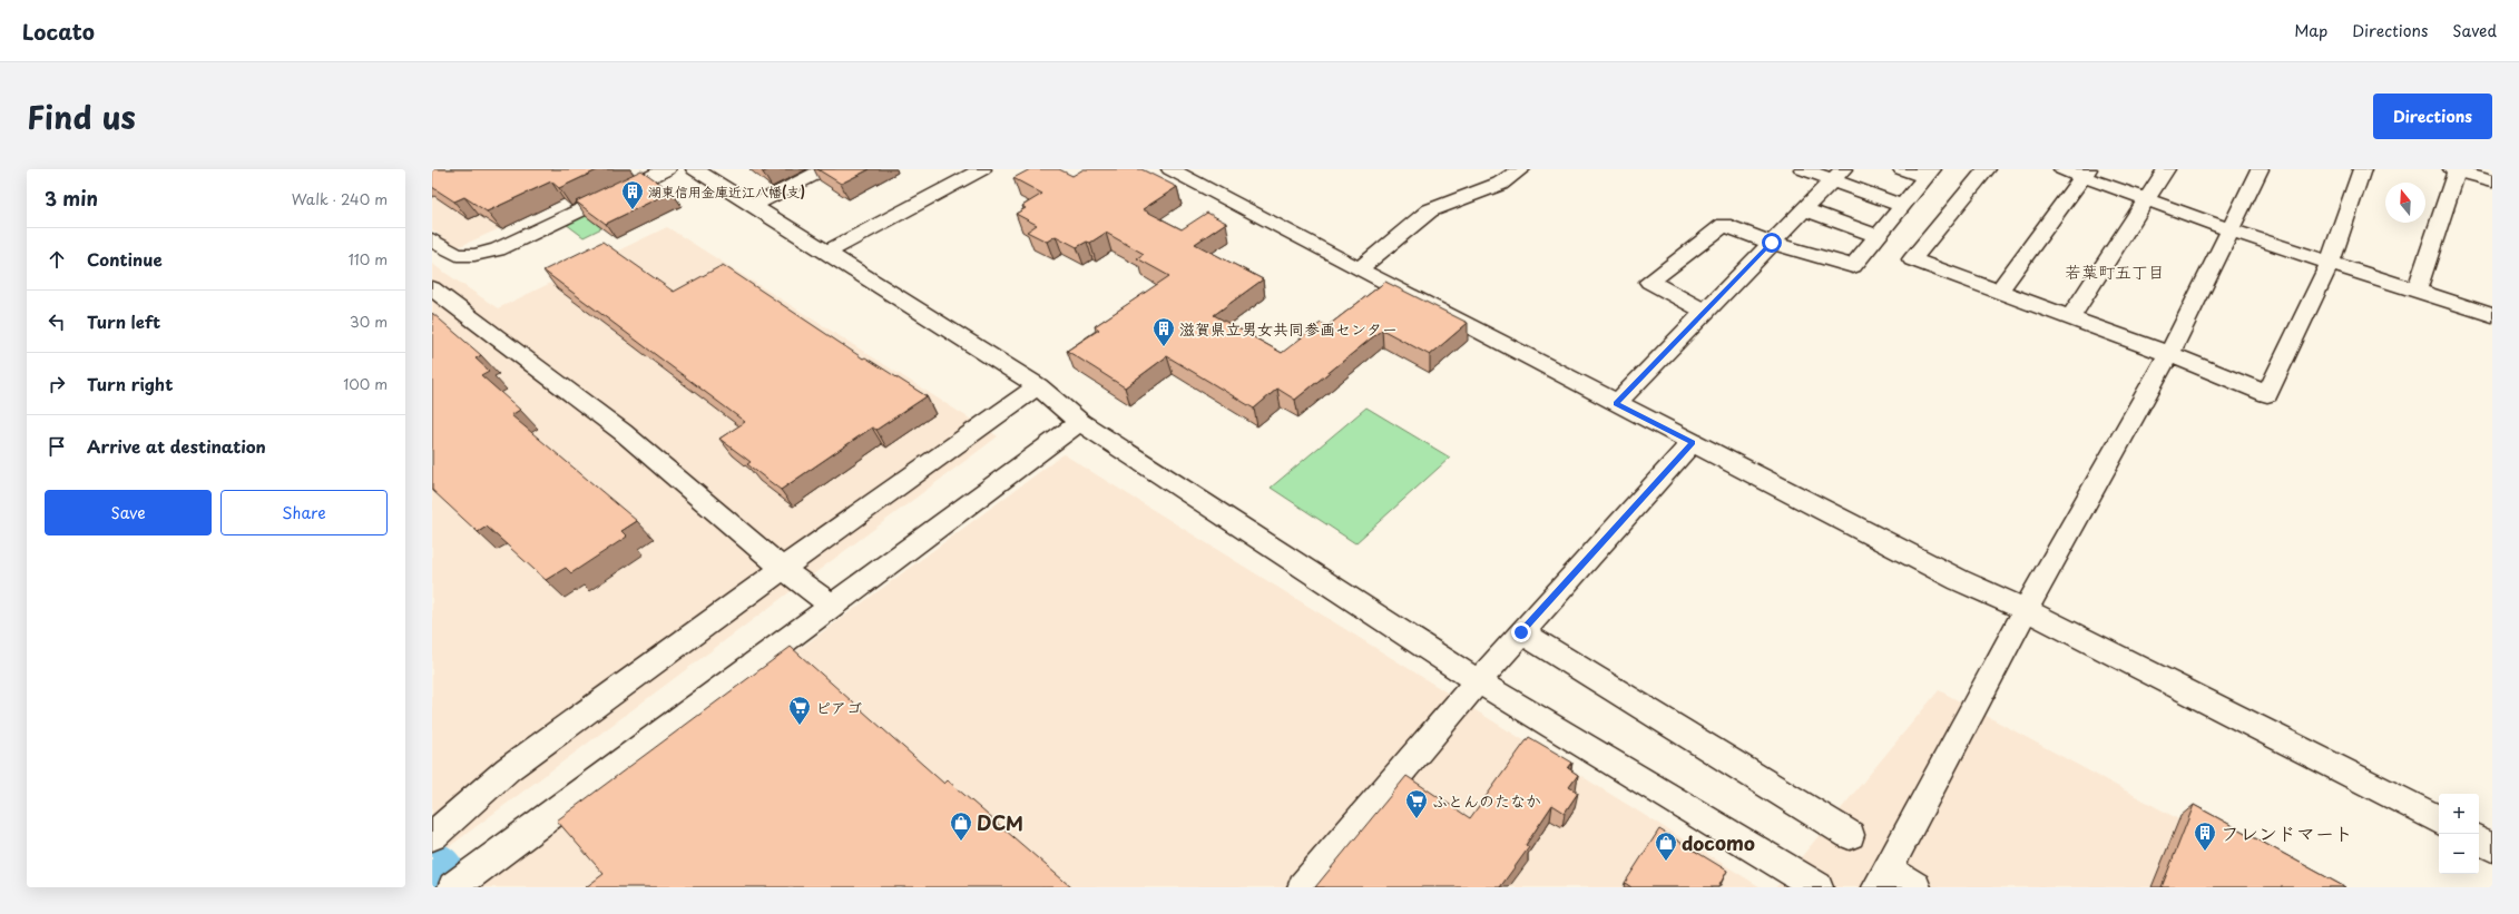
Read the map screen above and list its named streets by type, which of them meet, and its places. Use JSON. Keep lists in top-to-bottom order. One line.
{"districts":["若葉町五丁目"],"places":{"building":["湖東信用金庫近江八幡(支)","滋賀県立男女共同参画センター","フレンドマート"],"supermarket":["ピアゴ","ふとんのたなか"],"shop":["DCM","docomo"]},"north":"top","page":{"header":"Locato","nav":["Map","Directions","Saved"],"title":"Find us","buttons":["Directions",["Save","Share"]],"heading":["3 min","Walk · 240 m"],"list":[["Continue","110 m"],["Turn left","30 m"],["Turn right","100 m"],"Arrive at destination"],"map_buttons":["+","−"]}}
